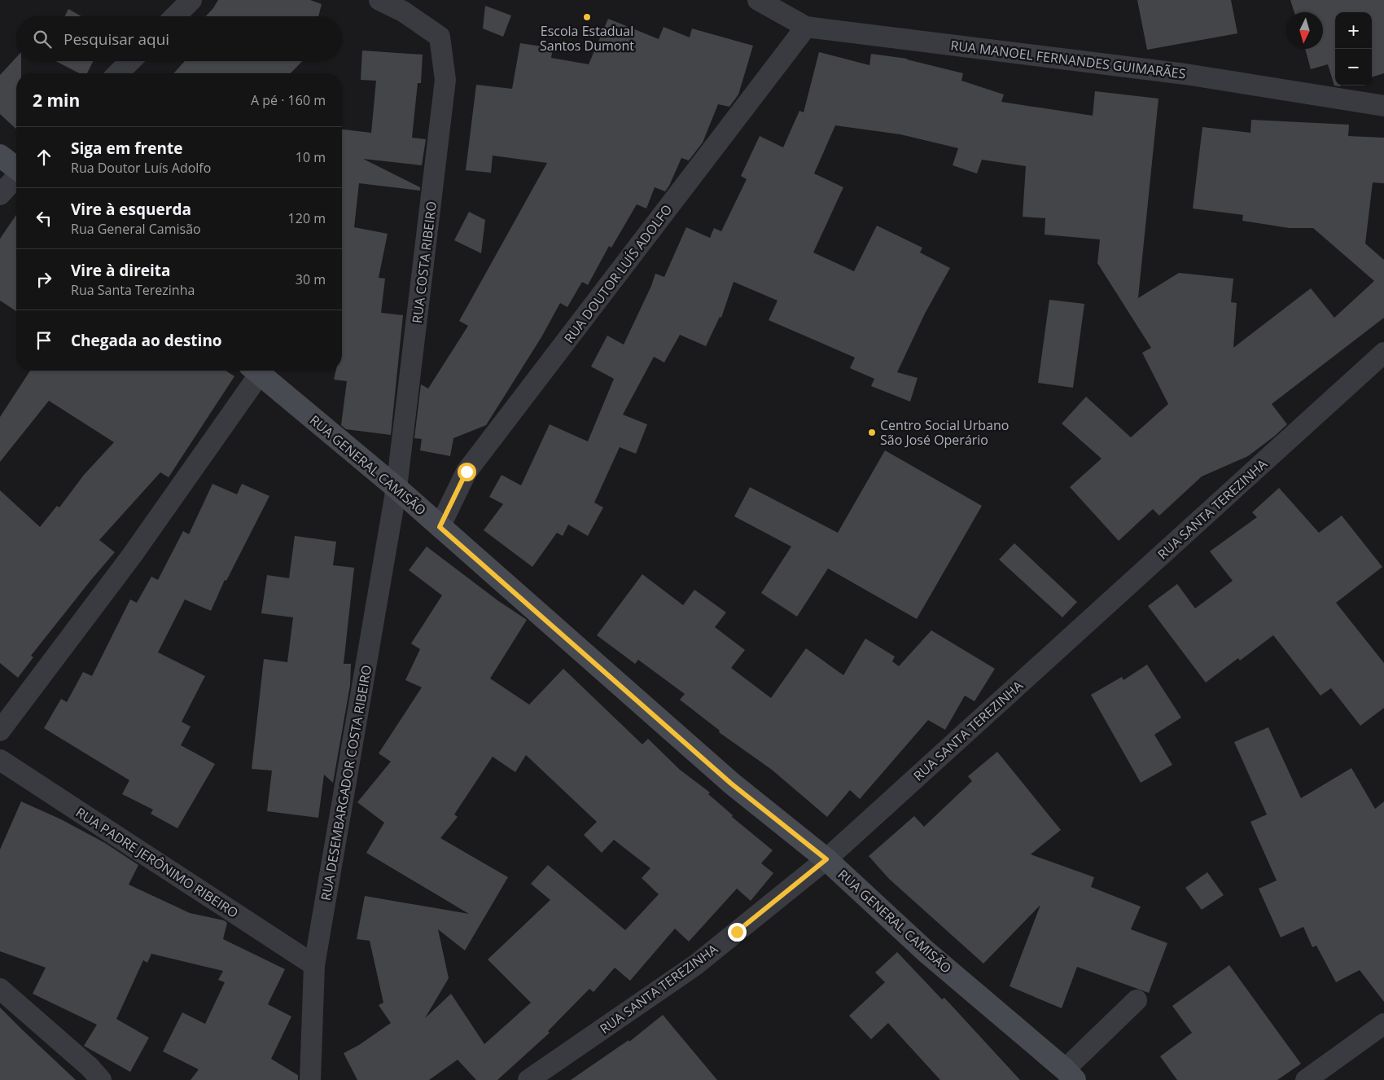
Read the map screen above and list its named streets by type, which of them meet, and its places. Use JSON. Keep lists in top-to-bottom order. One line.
{"streets":{"street":["RUA MANOEL FERNANDES GUIMARÃES","RUA COSTA RIBEIRO","RUA DOUTOR LUÍS ADOLFO","RUA GENERAL CAMISÃO","RUA SANTA TEREZINHA","RUA DESEMBARGADOR COSTA RIBEIRO","RUA PADRE JERÔNIMO RIBEIRO"]},"crossings":[["RUA MANOEL FERNANDES GUIMARÃES","RUA DOUTOR LUÍS ADOLFO"],["RUA COSTA RIBEIRO","RUA GENERAL CAMISÃO"],["RUA COSTA RIBEIRO","RUA DESEMBARGADOR COSTA RIBEIRO"],["RUA DOUTOR LUÍS ADOLFO","RUA GENERAL CAMISÃO"],["RUA GENERAL CAMISÃO","RUA SANTA TEREZINHA"],["RUA GENERAL CAMISÃO","RUA DESEMBARGADOR COSTA RIBEIRO"],["RUA DESEMBARGADOR COSTA RIBEIRO","RUA PADRE JERÔNIMO RIBEIRO"]],"places":["Escola Estadual Santos Dumont","Centro Social Urbano São José Operário"],"north":"bottom","page":{"map_buttons":["+","−"],"search":"Pesquisar aqui","heading":["2 min","A pé · 160 m"],"list":[["Siga em frente","Rua Doutor Luís Adolfo","10 m"],["Vire à esquerda","Rua General Camisão","120 m"],["Vire à direita","Rua Santa Terezinha","30 m"],"Chegada ao destino"]}}
